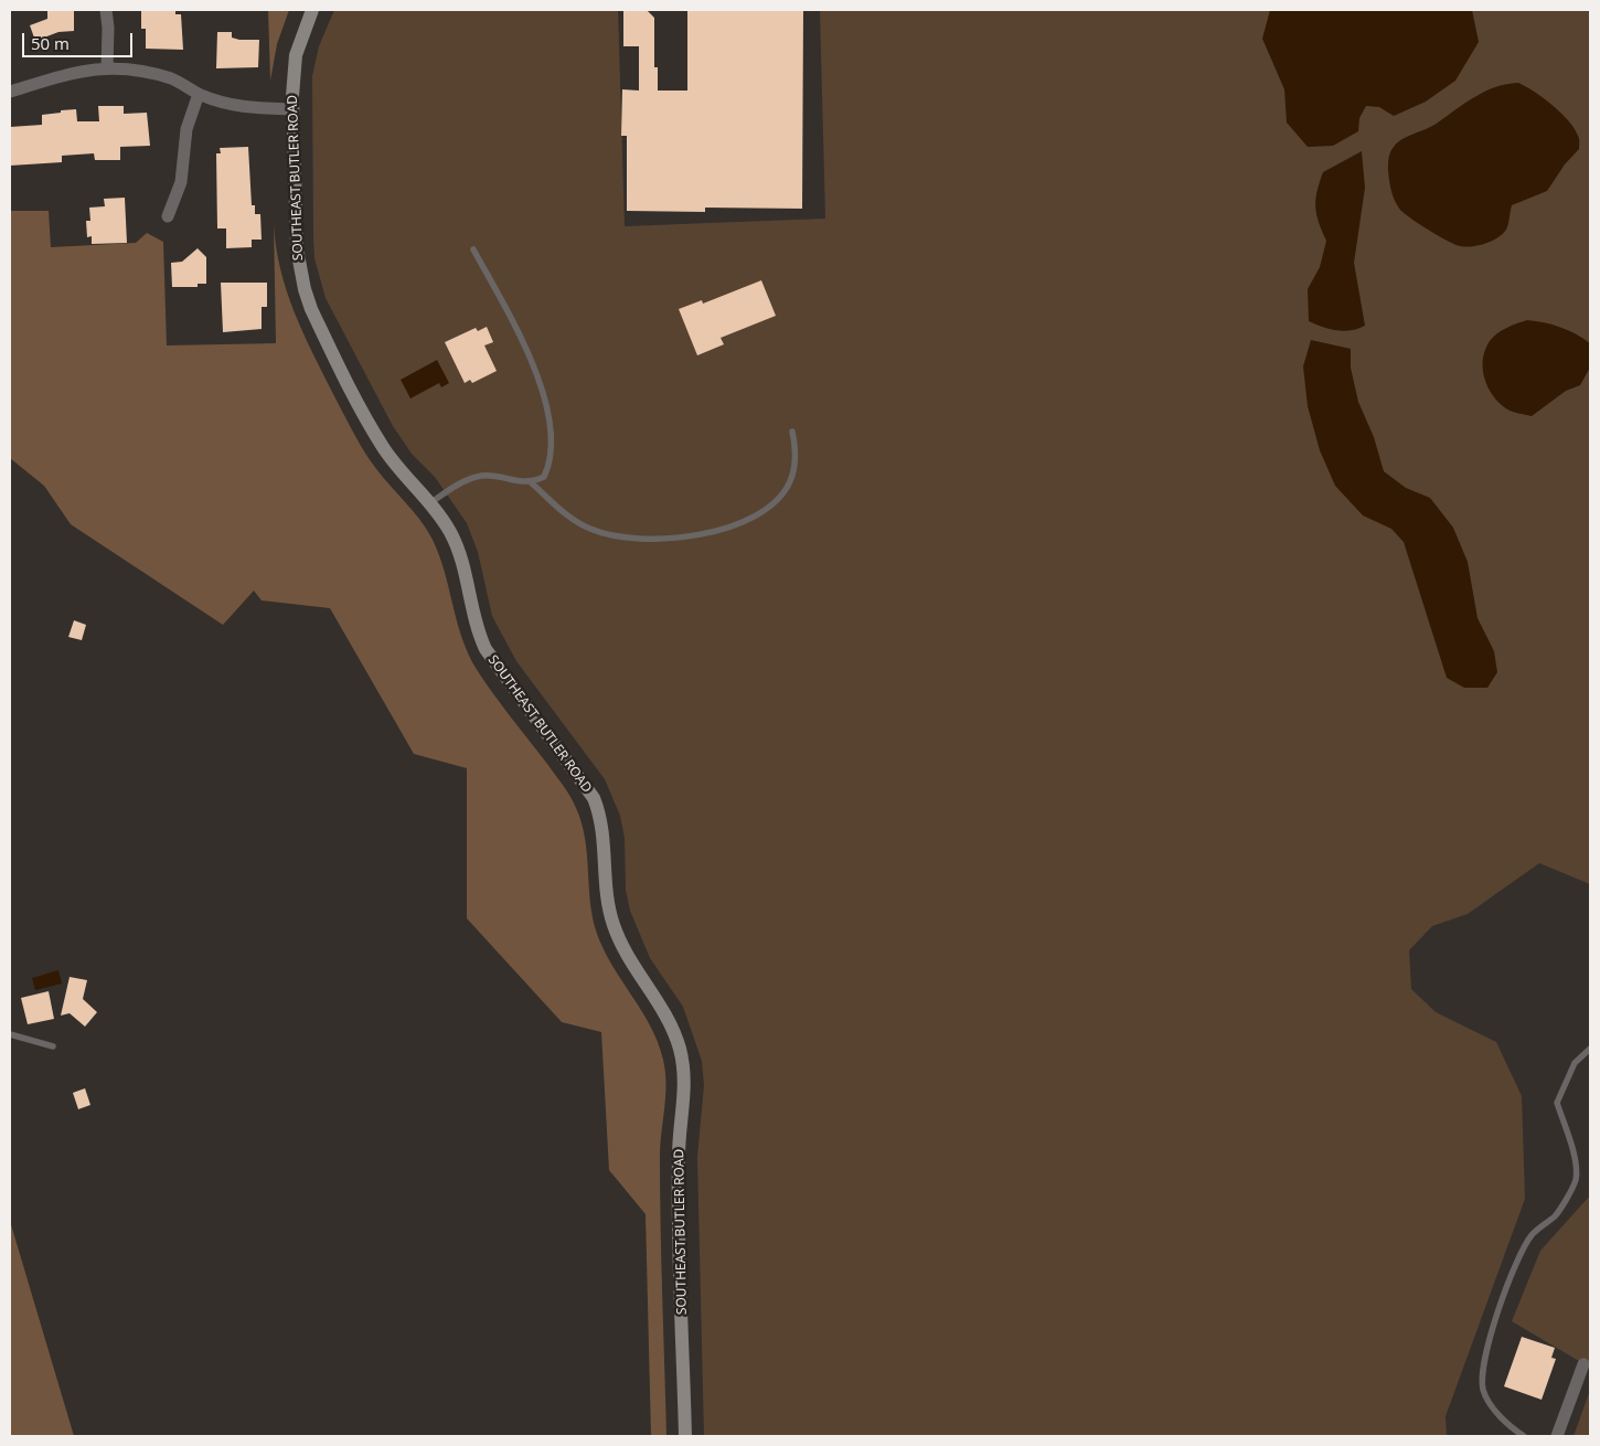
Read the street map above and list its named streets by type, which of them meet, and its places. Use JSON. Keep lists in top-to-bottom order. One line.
{"streets":{"main road":["SOUTHEAST BUTLER ROAD"]},"scale_bar":"50 m"}
